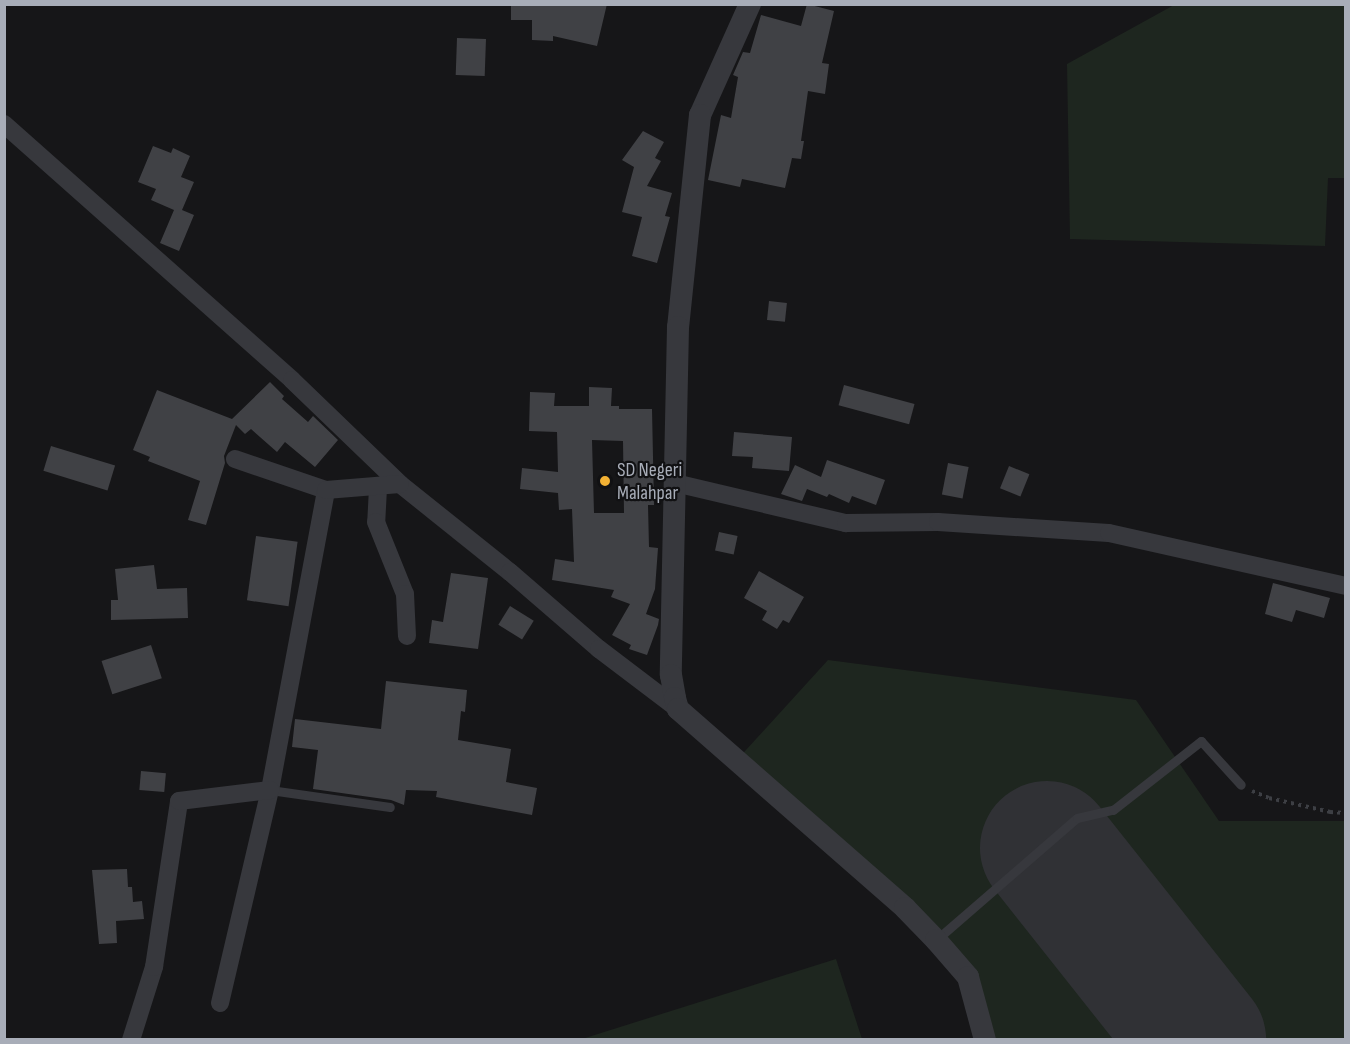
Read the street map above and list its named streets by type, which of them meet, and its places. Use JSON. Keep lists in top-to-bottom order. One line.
{"places":["SD Negeri Malahpar"]}
